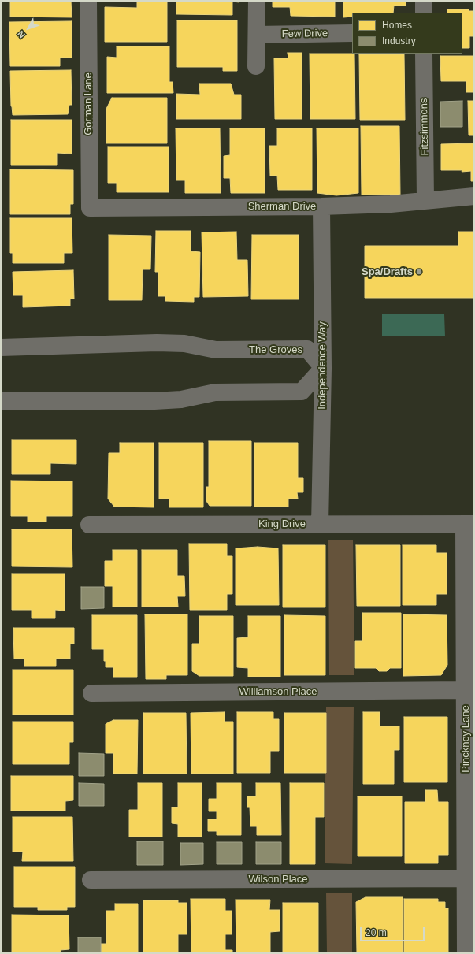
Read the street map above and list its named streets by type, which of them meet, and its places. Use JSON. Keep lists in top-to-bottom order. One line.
{"streets":{"street":["Few Drive","Gorman Lane","Fitzsimmons","Sherman Drive","The Groves","Independence Way","King Drive","Williamson Place","Pinckney Lane","Wilson Place"]},"crossings":[["Gorman Lane","Sherman Drive"],["Fitzsimmons","Sherman Drive"],["Sherman Drive","Independence Way"],["The Groves","Independence Way"],["Independence Way","King Drive"],["King Drive","Pinckney Lane"],["Williamson Place","Pinckney Lane"],["Pinckney Lane","Wilson Place"]],"places":["Spa/Drafts"],"legend":["Homes","Industry"],"scale_bar":"20 m","north":"bottom left"}
